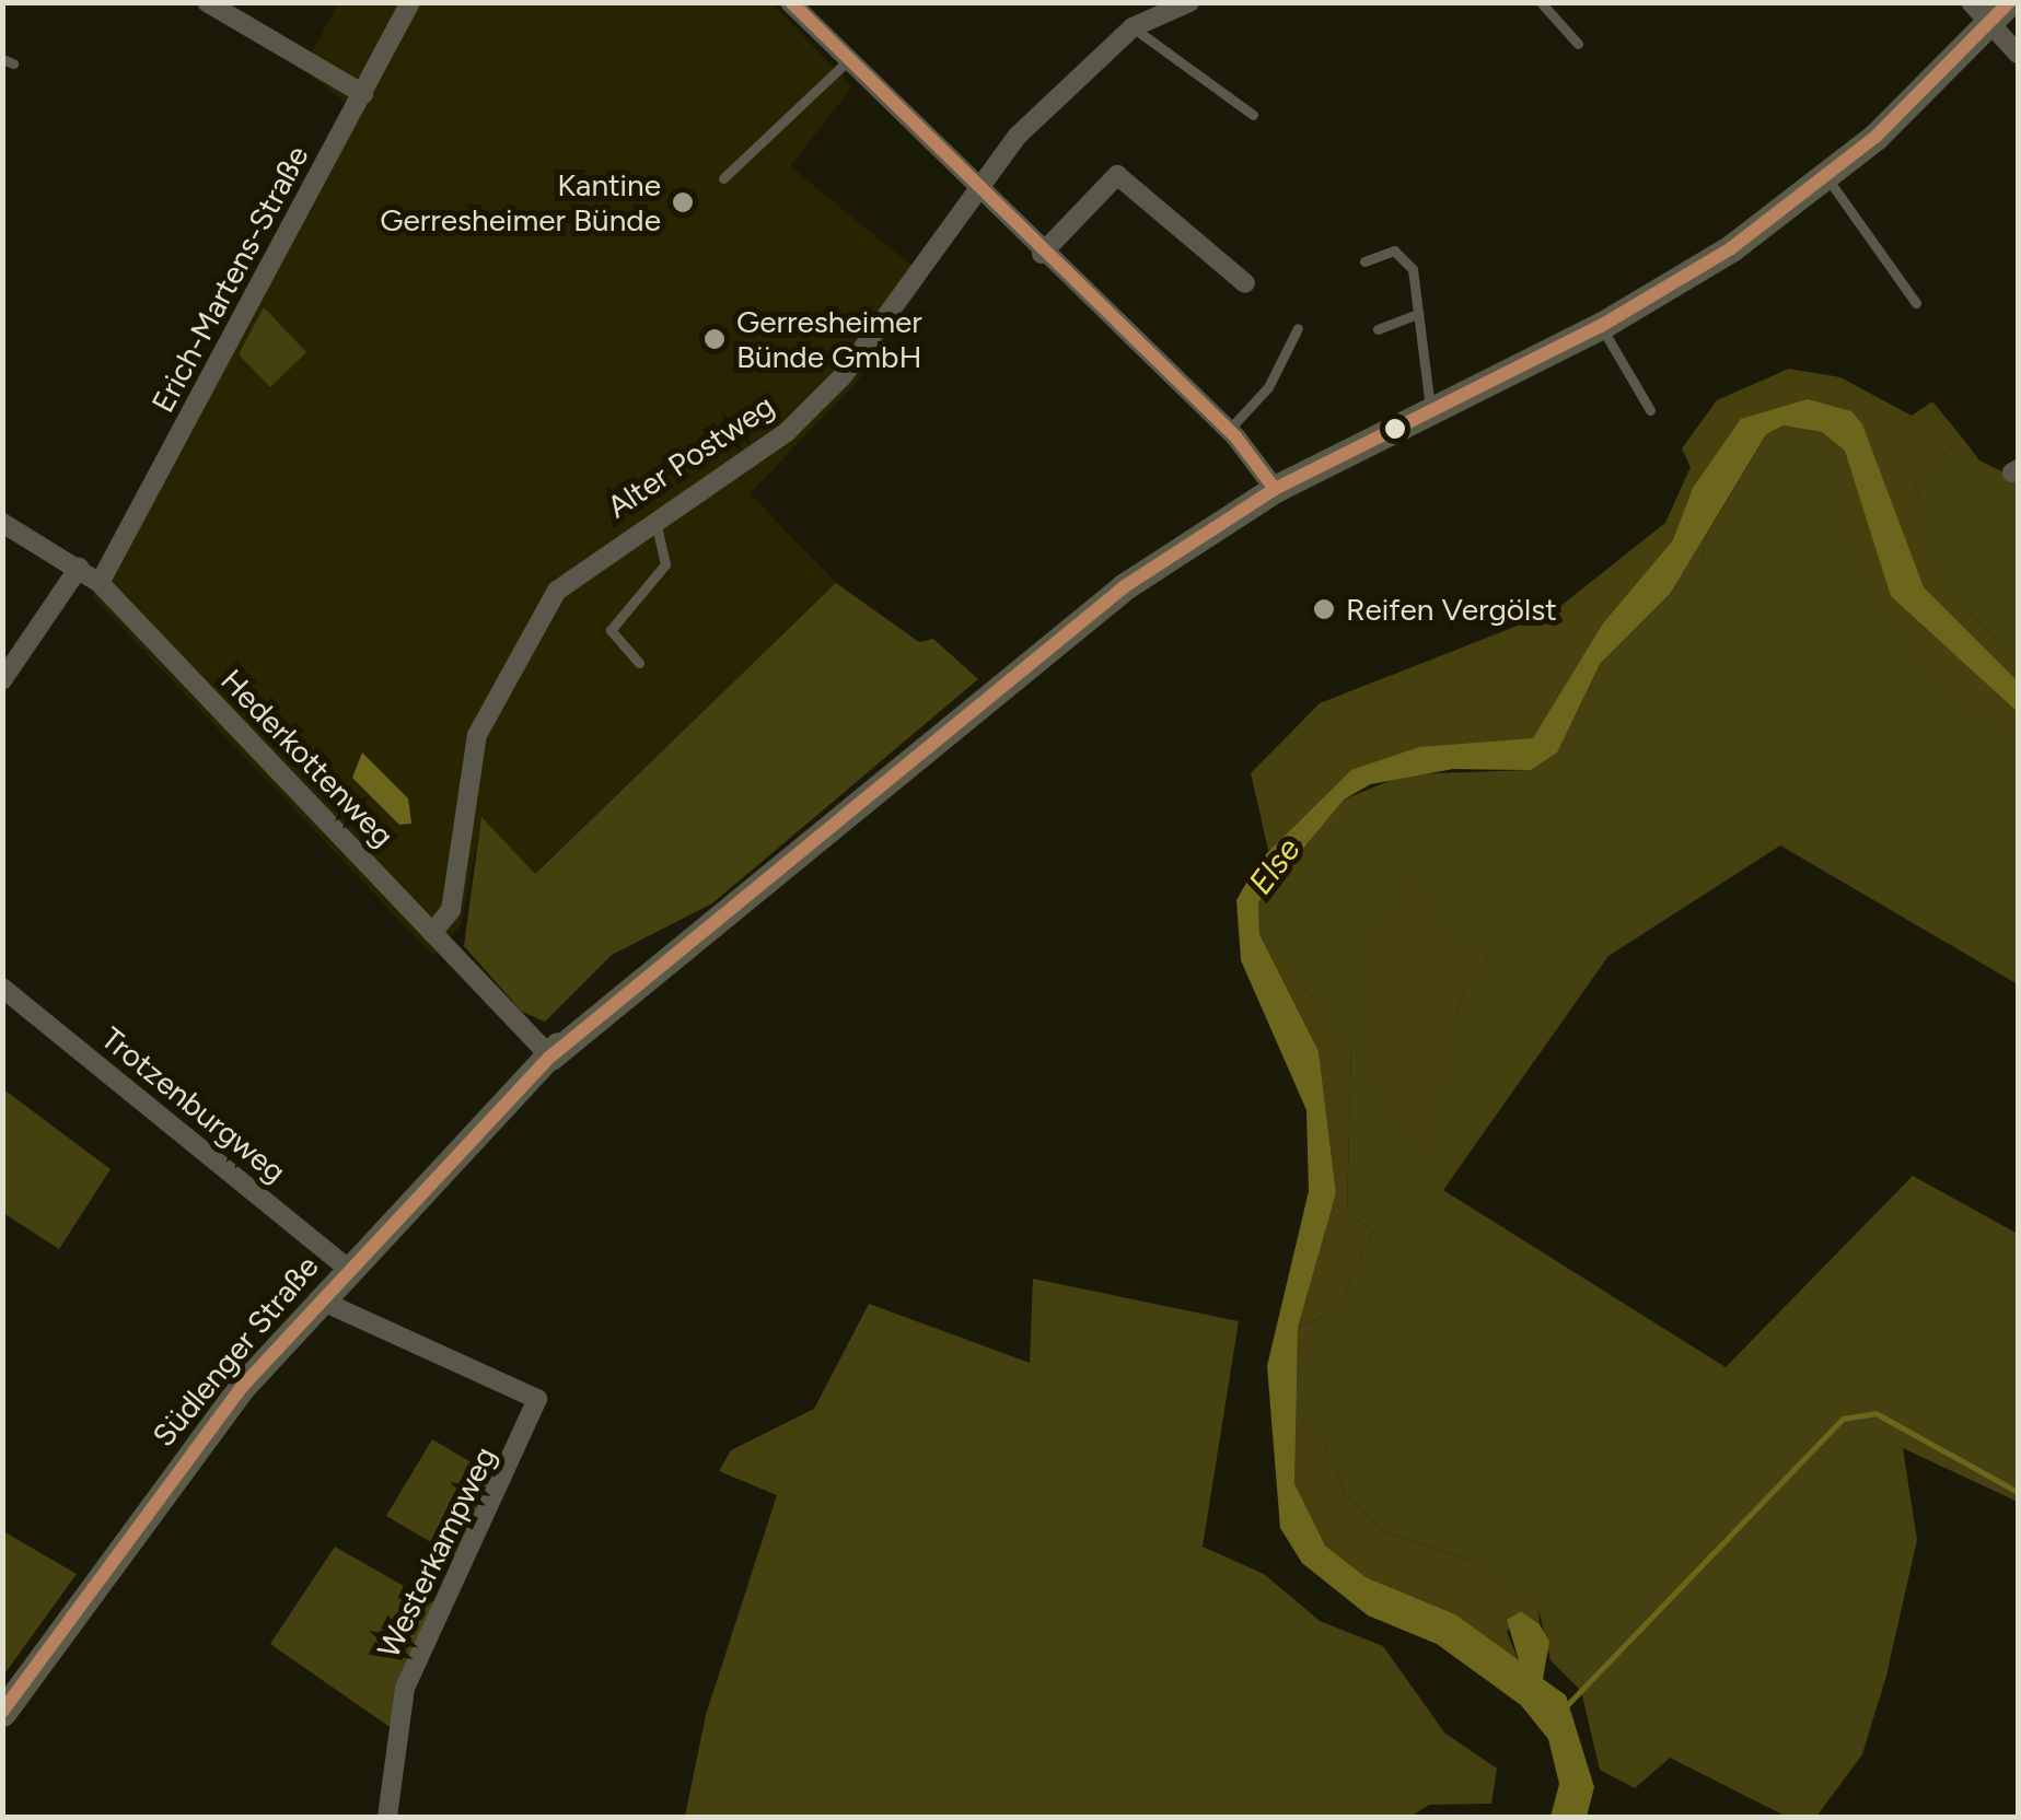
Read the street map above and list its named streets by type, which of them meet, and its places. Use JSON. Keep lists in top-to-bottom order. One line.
{"streets":{"main road":["Südlenger Straße"],"street":["Erich-Martens-Straße","Alter Postweg","Hederkottenweg","Trotzenburgweg","Westerkampweg"]},"crossings":[["Erich-Martens-Straße","Hederkottenweg"],["Alter Postweg","Hederkottenweg"],["Hederkottenweg","Südlenger Straße"],["Trotzenburgweg","Südlenger Straße"],["Südlenger Straße","Westerkampweg"]],"water":["Else"],"places":["Kantine Gerresheimer Bünde","Gerresheimer Bünde GmbH","Reifen Vergölst"]}
